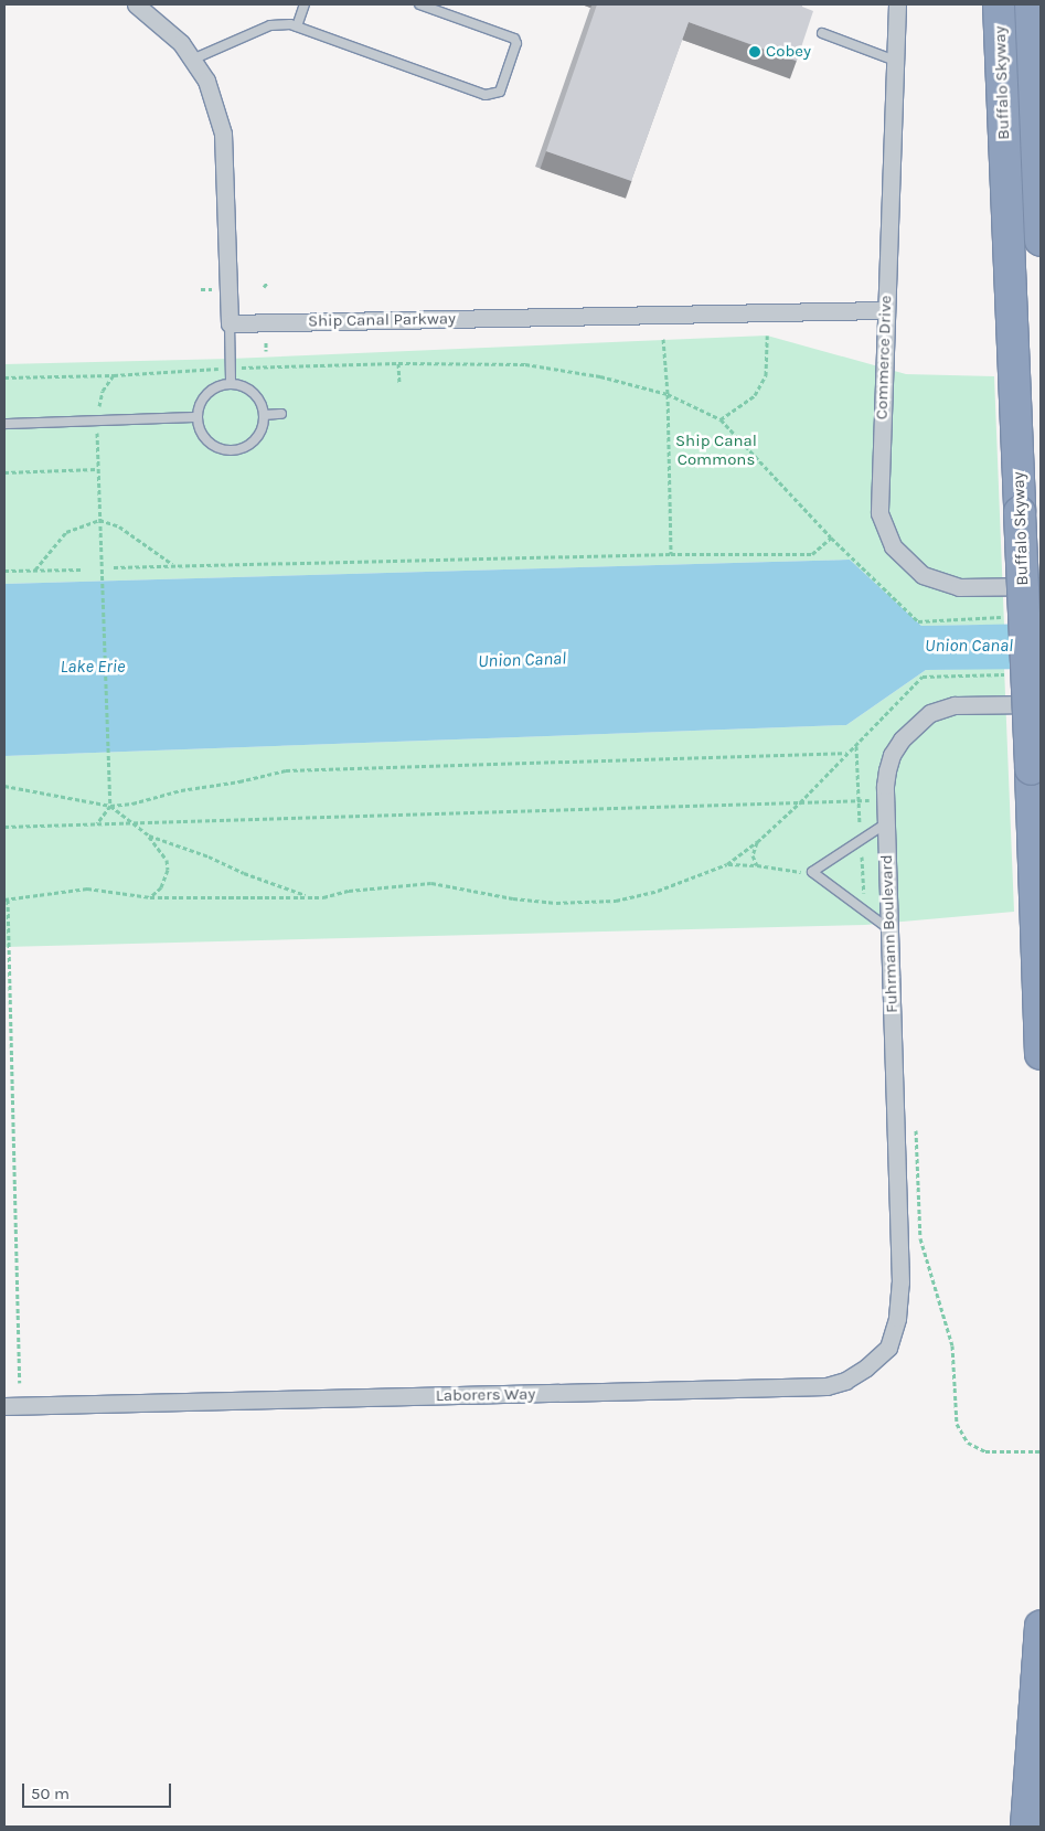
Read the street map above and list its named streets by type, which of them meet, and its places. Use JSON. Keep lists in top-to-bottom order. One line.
{"streets":{"highway":["Buffalo Skyway"],"street":["Ship Canal Parkway","Commerce Drive","Fuhrmann Boulevard","Laborers Way"]},"crossings":[["Ship Canal Parkway","Commerce Drive"],["Fuhrmann Boulevard","Laborers Way"]],"water":["Union Canal","Lake Erie"],"parks":["Ship Canal Commons"],"places":["Cobey"],"scale_bar":"50 m"}
